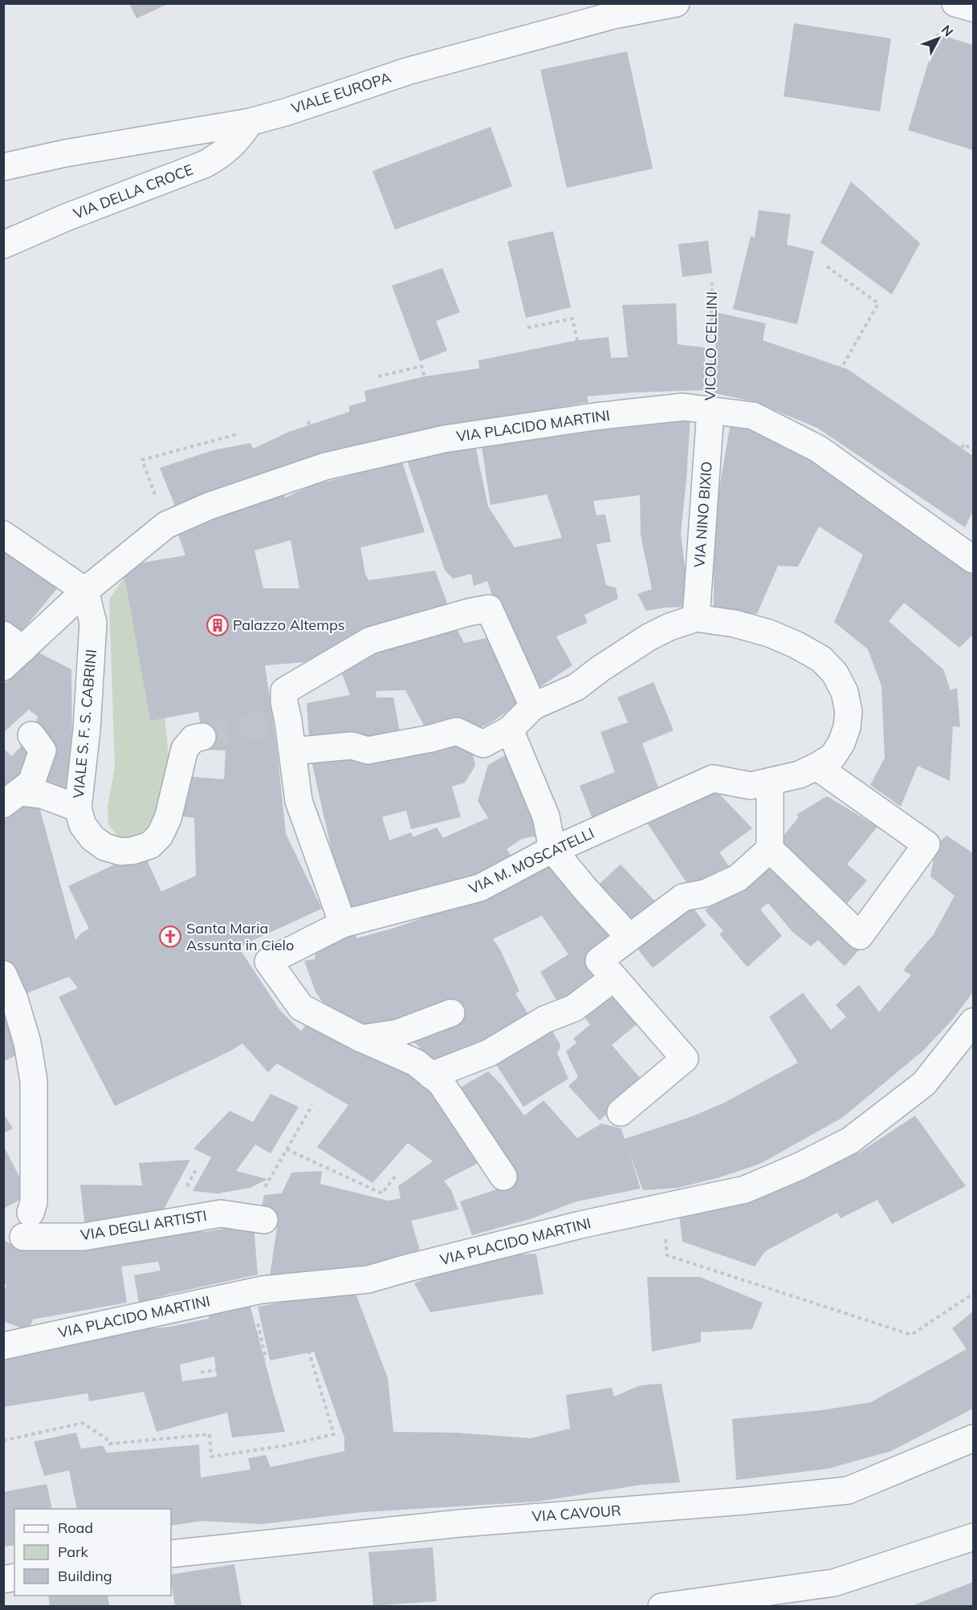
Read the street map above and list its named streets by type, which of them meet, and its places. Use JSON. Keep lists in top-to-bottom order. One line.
{"streets":{"street":["VIALE EUROPA","VIA DELLA CROCE","VIA PLACIDO MARTINI","VIA NINO BIXIO","VIALE S. F. S. CABRINI","VIA M. MOSCATELLI","VIA DEGLI ARTISTI","VIA CAVOUR"],"path":["VICOLO CELLINI"]},"crossings":[["VIALE EUROPA","VIA DELLA CROCE"],["VICOLO CELLINI","VIA PLACIDO MARTINI"],["VICOLO CELLINI","VIA NINO BIXIO"],["VIA PLACIDO MARTINI","VIA NINO BIXIO"],["VIA PLACIDO MARTINI","VIALE S. F. S. CABRINI"]],"places":{"building":["Palazzo Altemps"],"church":["Santa Maria Assunta in Cielo"]},"legend":["Road","Park","Building"],"north":"top right"}
